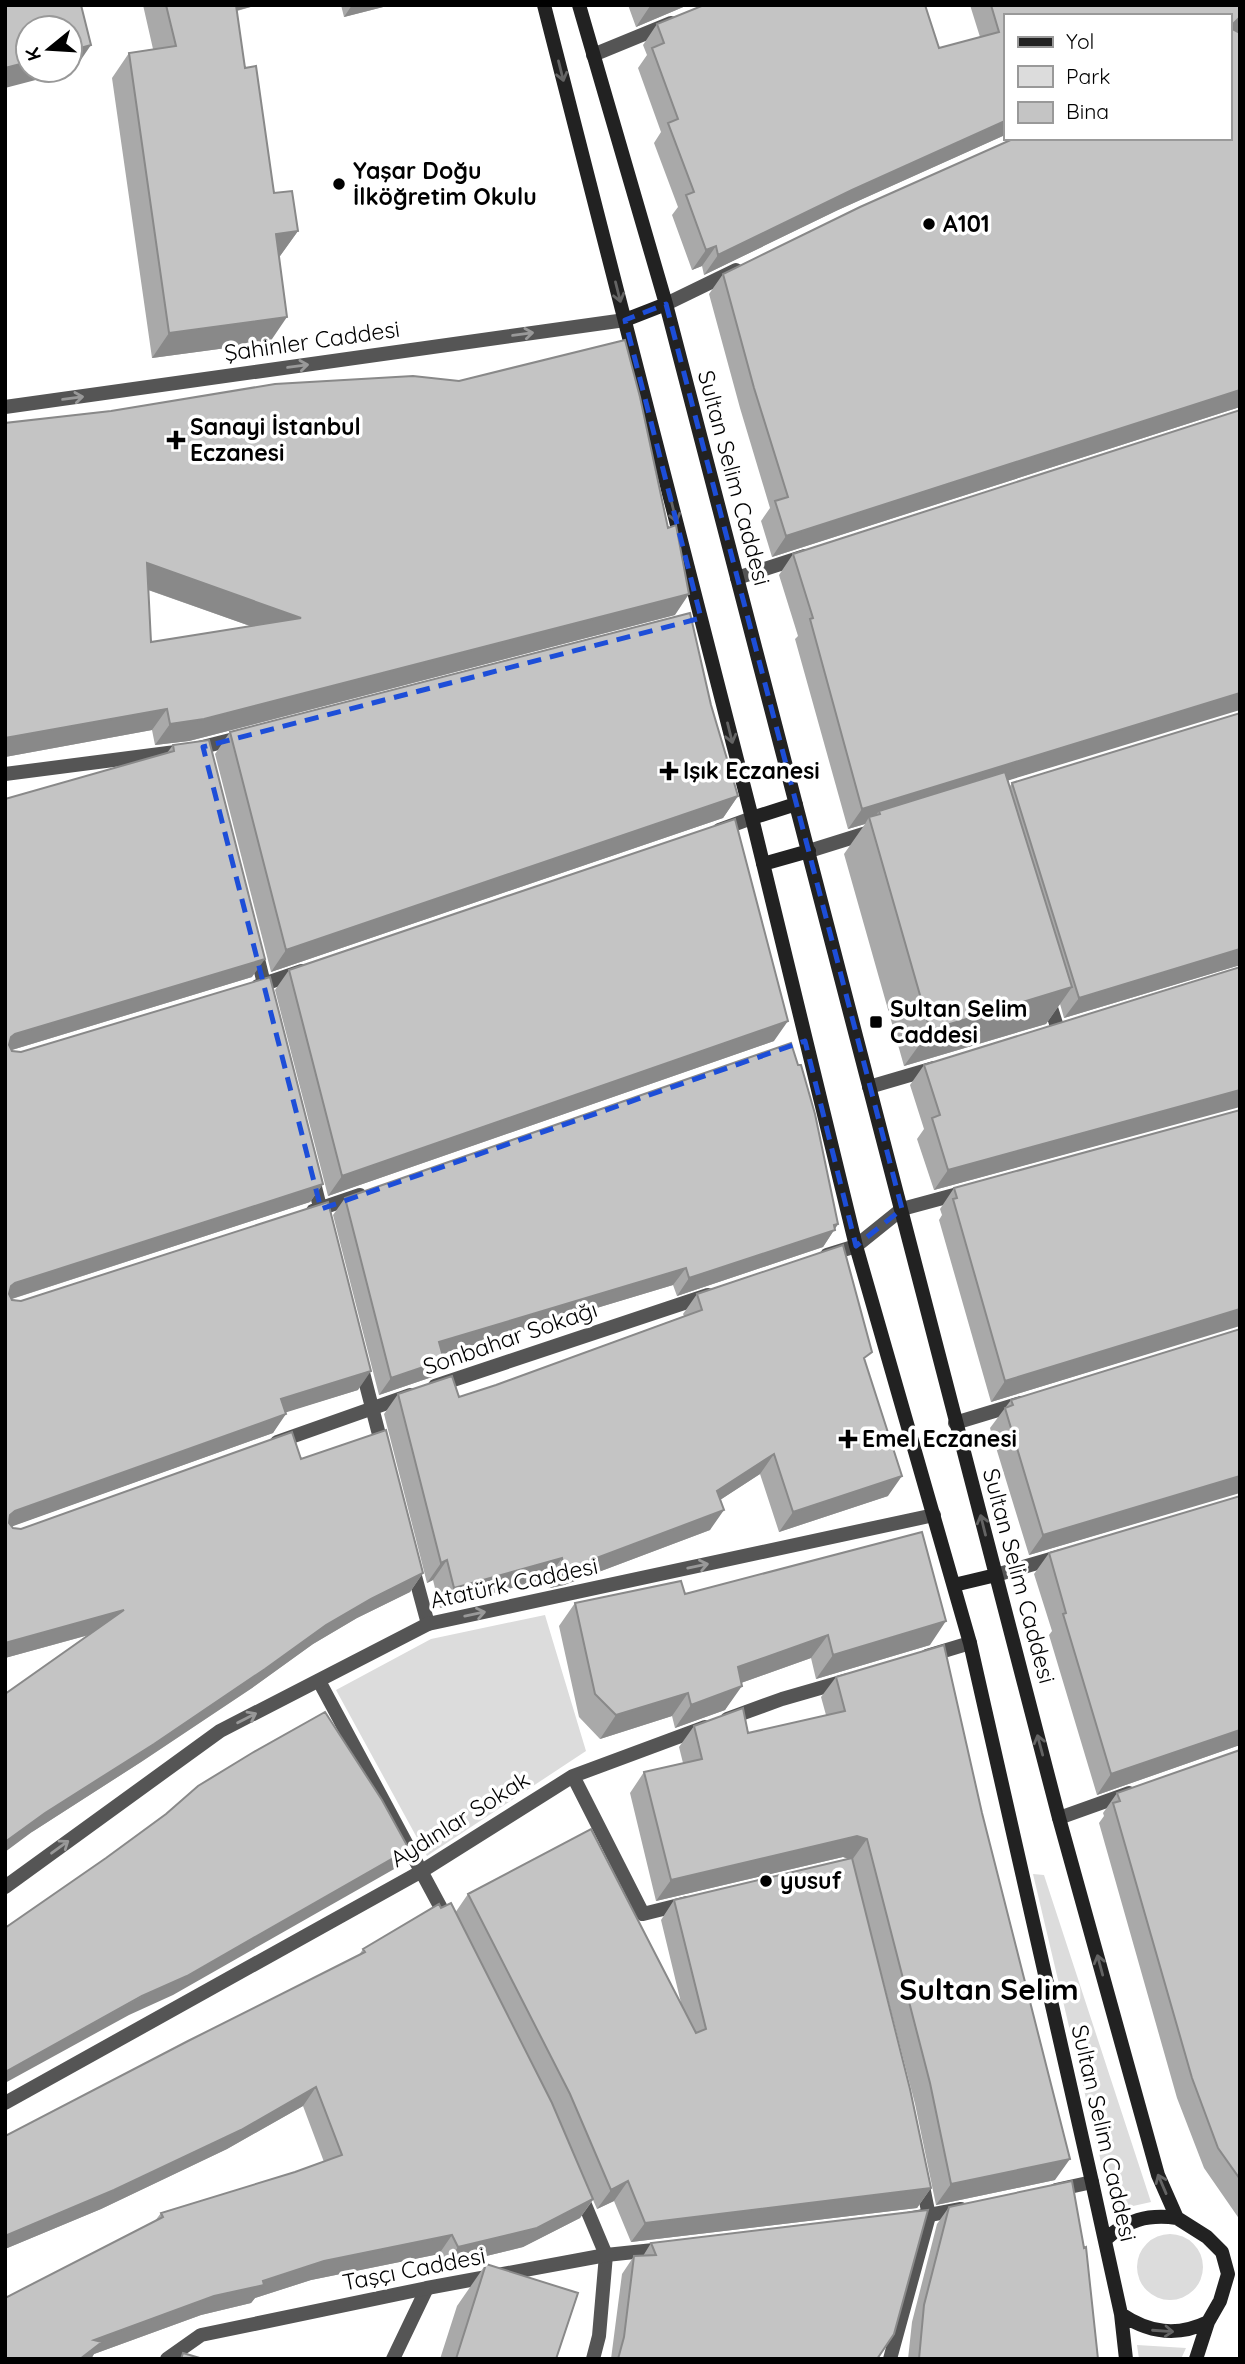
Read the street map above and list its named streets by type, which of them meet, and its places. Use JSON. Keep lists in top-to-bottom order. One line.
{"streets":{"main road":["Sultan Selim Caddesi"],"street":["Şahinler Caddesi","Sonbahar Sokağı","Atatürk Caddesi","Aydınlar Sokak","Taşçı Caddesi"]},"crossings":[["Şahinler Caddesi","Sultan Selim Caddesi"],["Sultan Selim Caddesi","Atatürk Caddesi"]],"one_way":["Şahinler Caddesi","Atatürk Caddesi"],"districts":["Sultan Selim"],"places":{"other":["Yaşar Doğu İlköğretim Okulu","A101","yusuf"],"health":["Sanayi İstanbul Eczanesi","Işık Eczanesi","Emel Eczanesi"],"transit":["Sultan Selim Caddesi"]},"legend":["Yol","Park","Bina"],"north":"left"}
